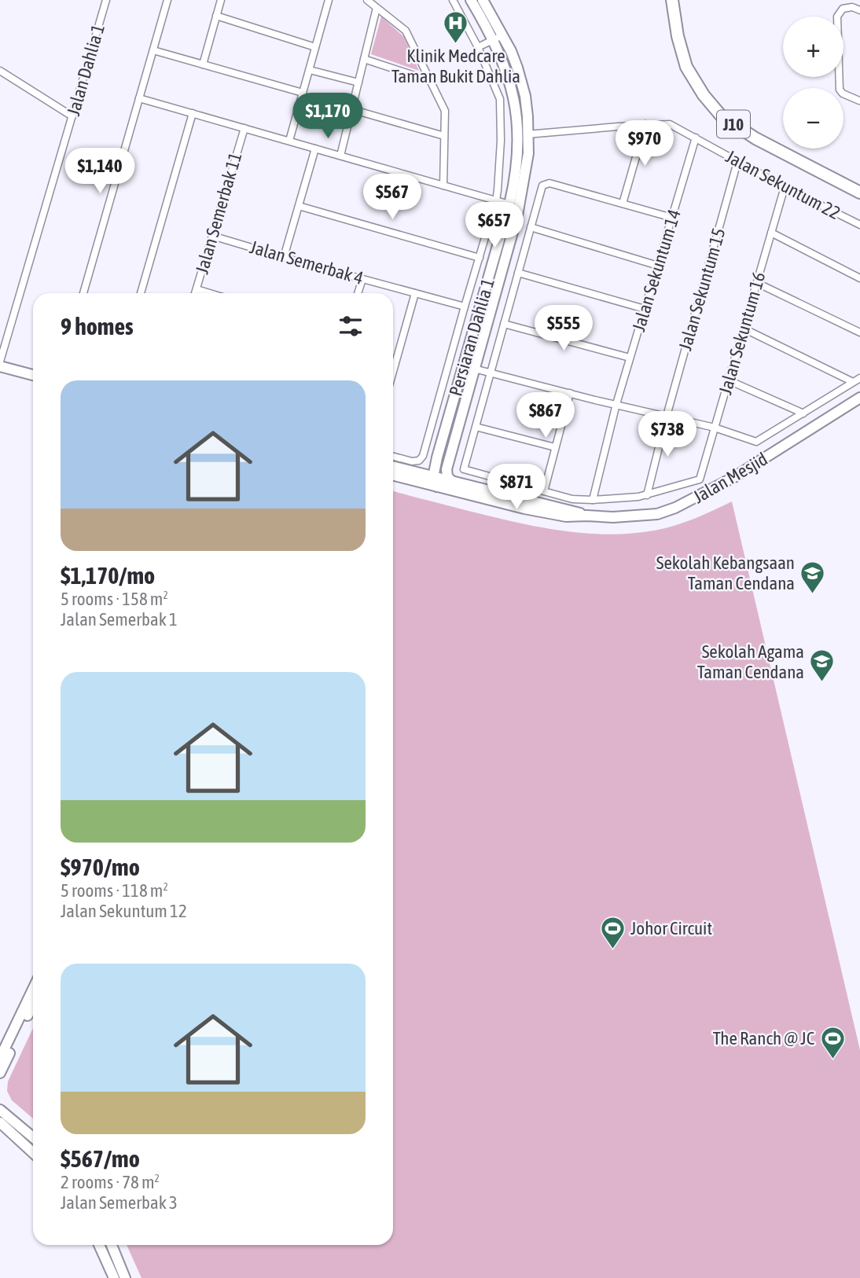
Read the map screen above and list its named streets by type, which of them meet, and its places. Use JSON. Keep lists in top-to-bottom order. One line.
{"streets":{"main road":["J10","Persiaran Dahlia 1","Jalan Mesjid"],"street":["Jalan Dahlia 1","Jalan Sekuntum 22","Jalan Semerbak 11","Jalan Semerbak 4","Jalan Sekuntum 14","Jalan Sekuntum 15","Jalan Sekuntum 16"]},"crossings":[["Jalan Sekuntum 22","Jalan Sekuntum 14"],["Jalan Sekuntum 22","Jalan Sekuntum 15"],["Jalan Sekuntum 22","Jalan Sekuntum 16"],["Jalan Sekuntum 22","Persiaran Dahlia 1"],["Jalan Semerbak 11","Jalan Semerbak 4"],["Jalan Sekuntum 15","Jalan Sekuntum 16"],["Persiaran Dahlia 1","Jalan Mesjid"]],"places":{"hospital":["Klinik Medcare Taman Bukit Dahlia"],"school or university":["Sekolah Kebangsaan Taman Cendana","Sekolah Agama Taman Cendana"],"sports":["Johor Circuit","The Ranch @ JC"]},"page":{"map_buttons":["+","−"],"price":["$1,170","$970","$1,140","$567","$657","$555","$867","$738","$871"],"heading":"9 homes","list":[{"name":"$1,170/mo","note":"5 rooms · 158 m² · Jalan Semerbak 1"},{"name":"$970/mo","note":"5 rooms · 118 m² · Jalan Sekuntum 12"},{"name":"$567/mo","note":"2 rooms · 78 m² · Jalan Semerbak 3"}]}}
